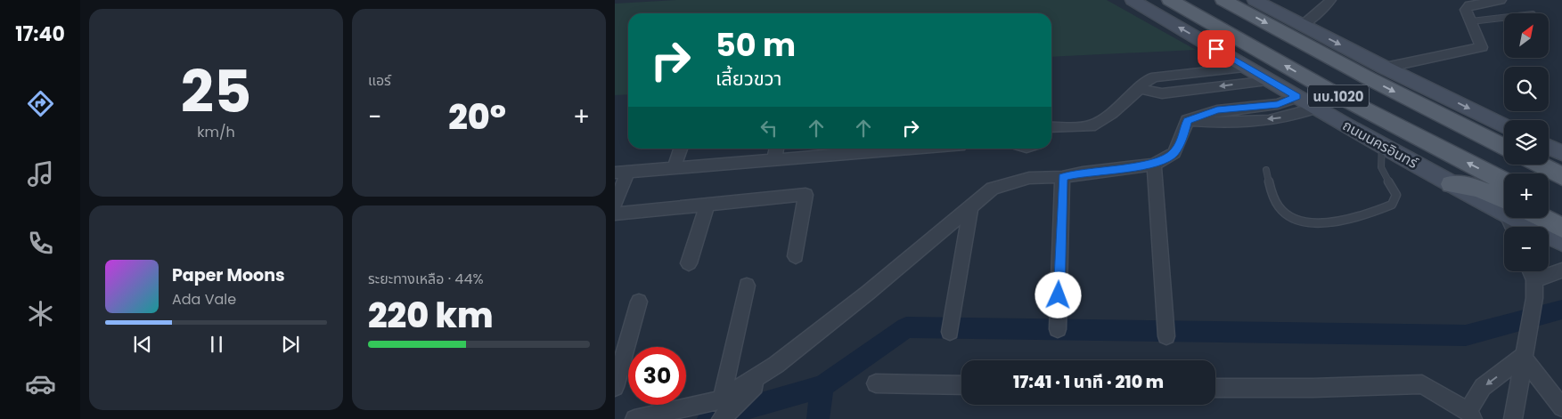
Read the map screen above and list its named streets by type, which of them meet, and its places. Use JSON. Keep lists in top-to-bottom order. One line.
{"streets":{"main road":["นบ.1020","ถนนนครอินทร์"]},"north":"top right","page":{"tabs":"17:40","tile":[["25","km/h"],"แอร์",["ระยะทางเหลือ · 44%","220 km"]],"map_buttons":["+","−"],"turn":["50 m","เลี้ยวขวา"],"heat":["−","20°","+"],"song":["Paper Moons","Ada Vale"],"limit":"30","trip":"17:41 · 1 นาที · 210 m"}}
